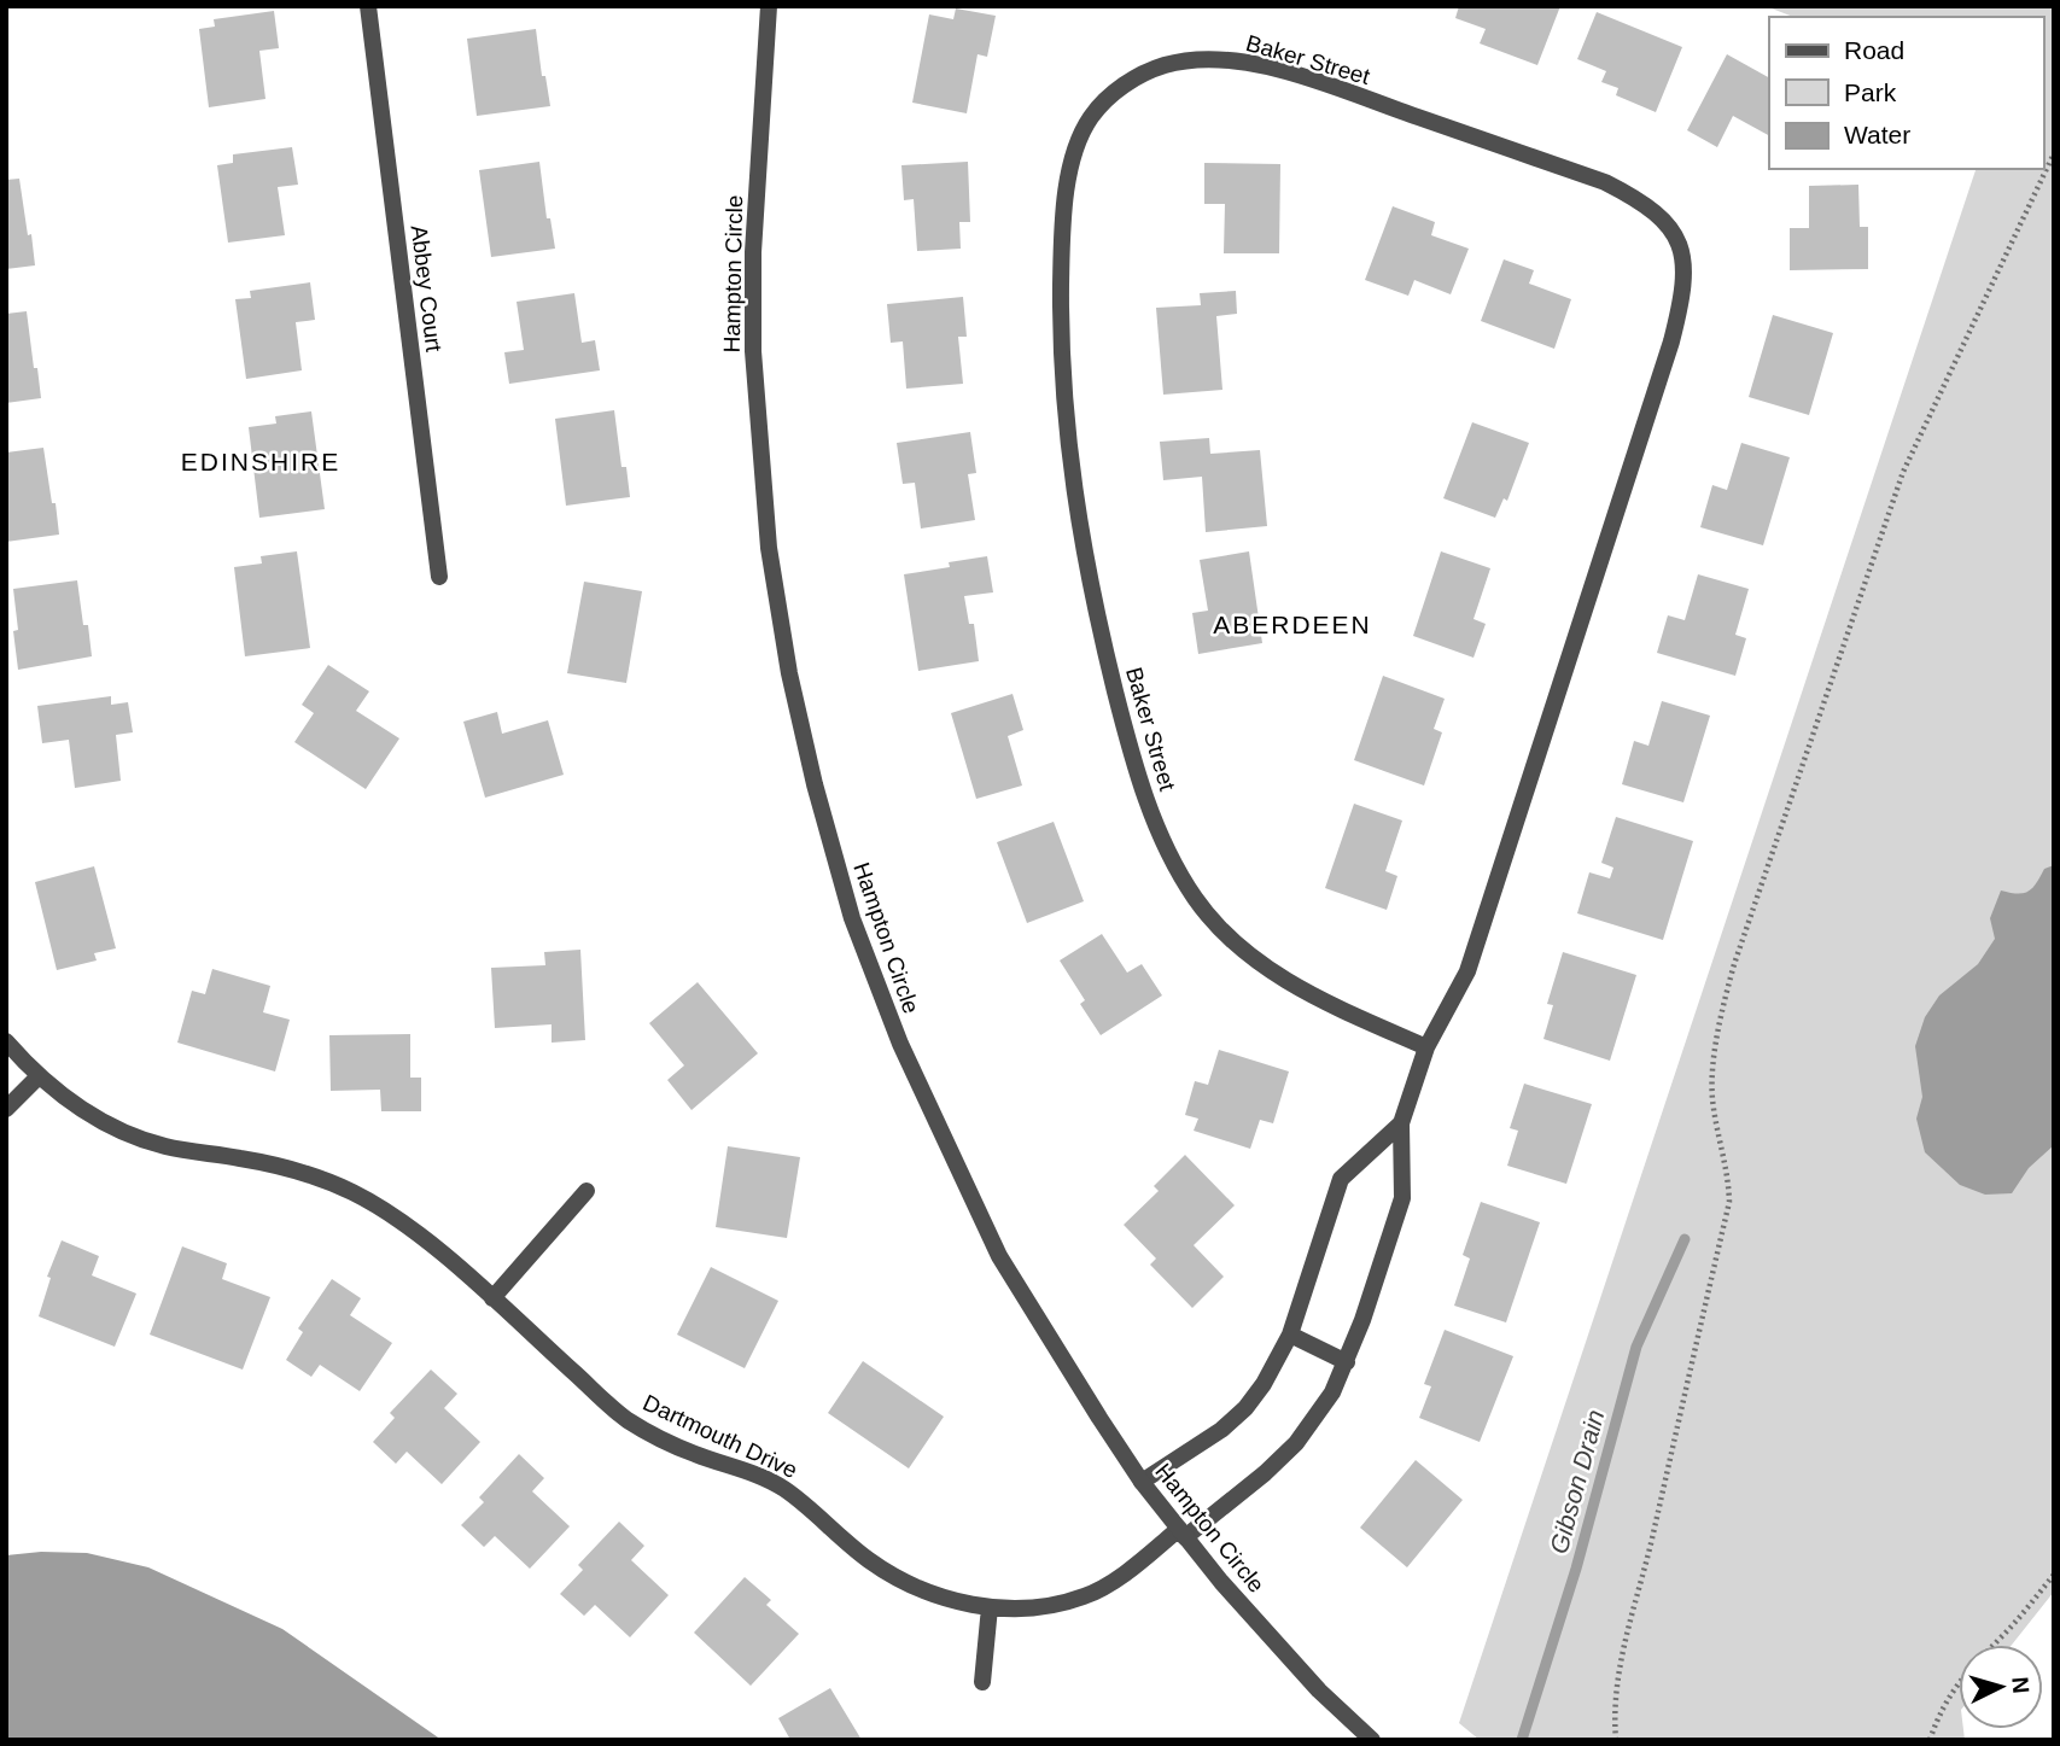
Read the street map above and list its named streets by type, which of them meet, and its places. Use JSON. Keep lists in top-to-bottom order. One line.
{"streets":{"street":["Baker Street","Hampton Circle","Abbey Court","Dartmouth Drive"]},"crossings":[["Baker Street","Hampton Circle"],["Baker Street","Dartmouth Drive"],["Hampton Circle","Dartmouth Drive"]],"districts":["EDINSHIRE","ABERDEEN"],"water":["Gibson Drain"],"legend":["Road","Park","Water"],"north":"right"}
